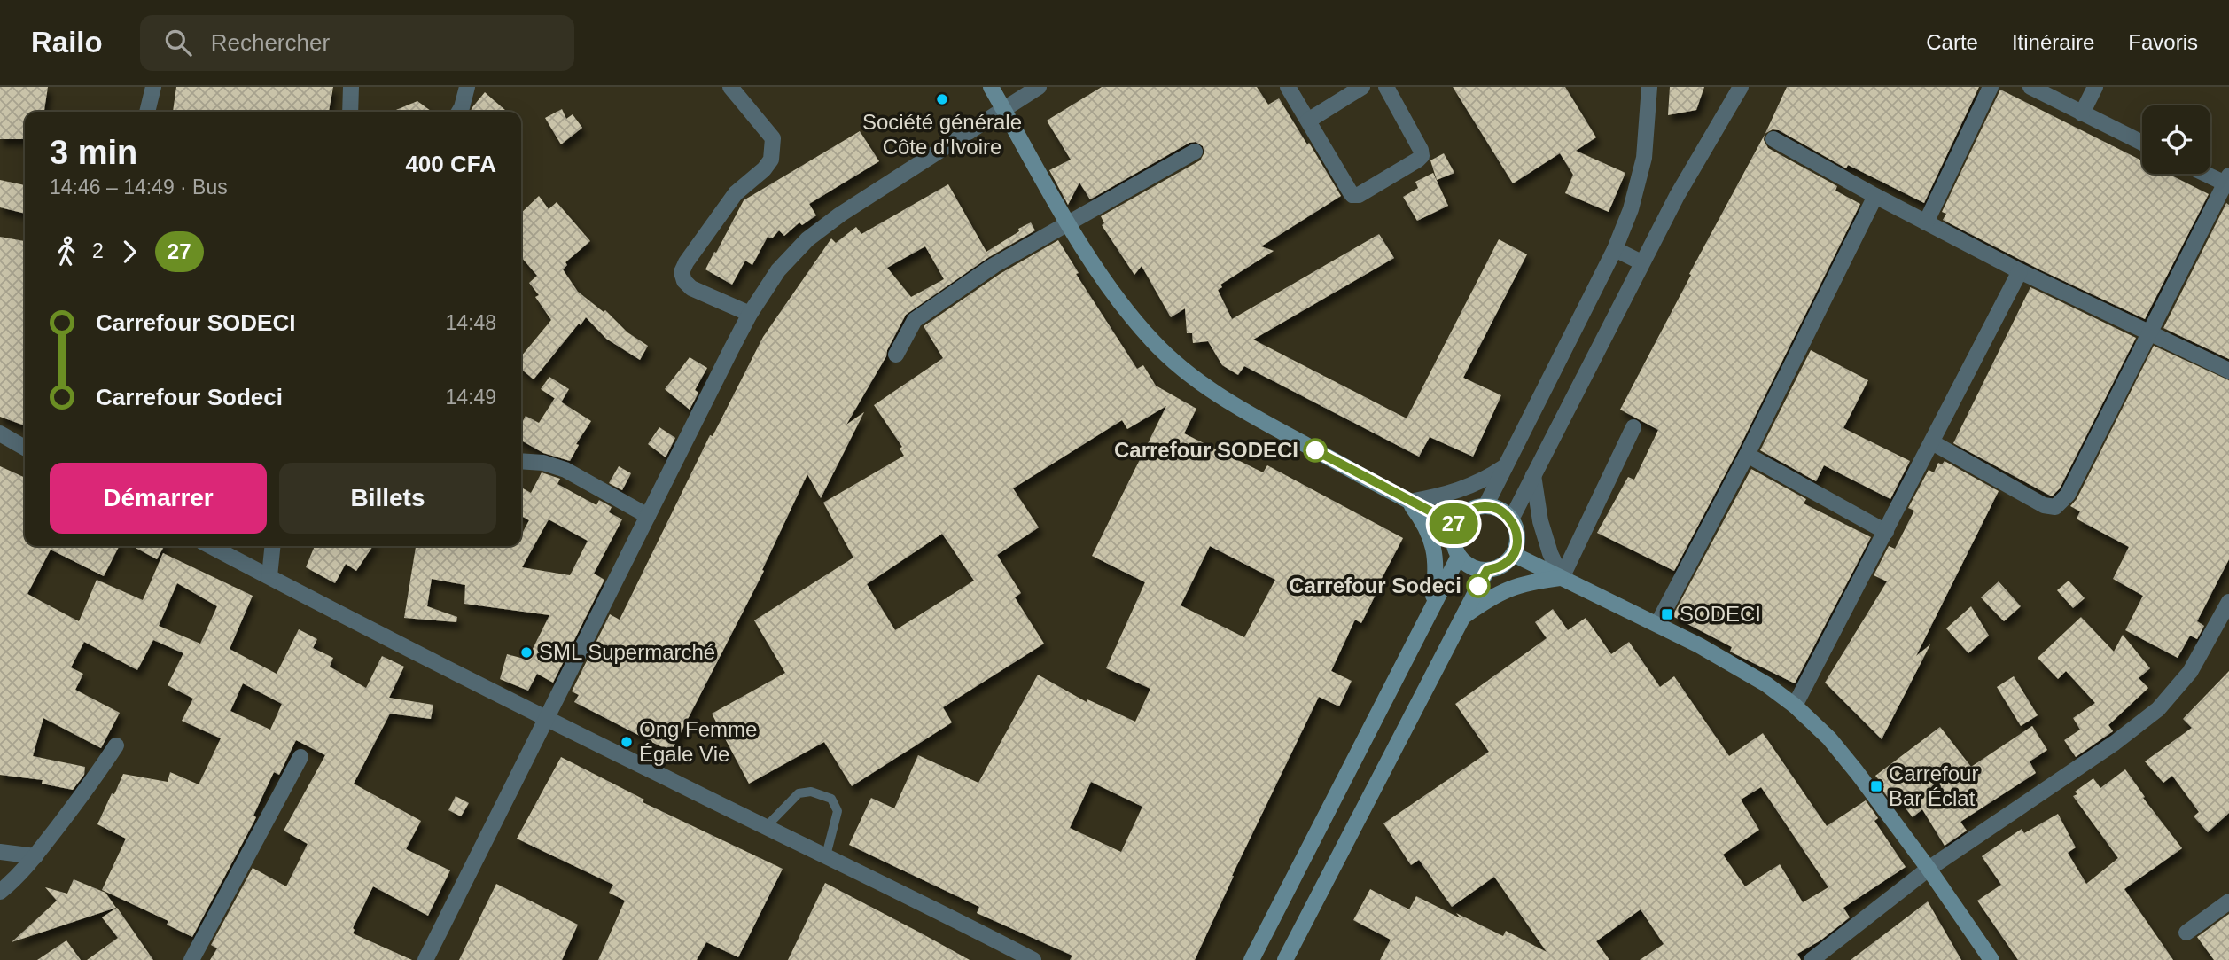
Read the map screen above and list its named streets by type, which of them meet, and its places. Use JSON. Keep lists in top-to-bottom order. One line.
{"places":{"other":["Société générale Côte d’Ivoire","Carrefour SODECI","Carrefour Sodeci","SML Supermarché","Ong Femme Égale Vie"],"transit":["SODECI","Carrefour Bar Éclat"]},"lines":["bus line 27"],"page":{"header":"Railo","search":"Rechercher","nav":["Carte","Itinéraire","Favoris"],"on_map":"27","heading":["3 min","14:46 – 14:49 · Bus","400 CFA"],"legs":["2","27"],"list":[{"name":"Carrefour SODECI","value":"14:48"},{"name":"Carrefour Sodeci","value":"14:49"}],"buttons":["Démarrer","Billets"]}}
